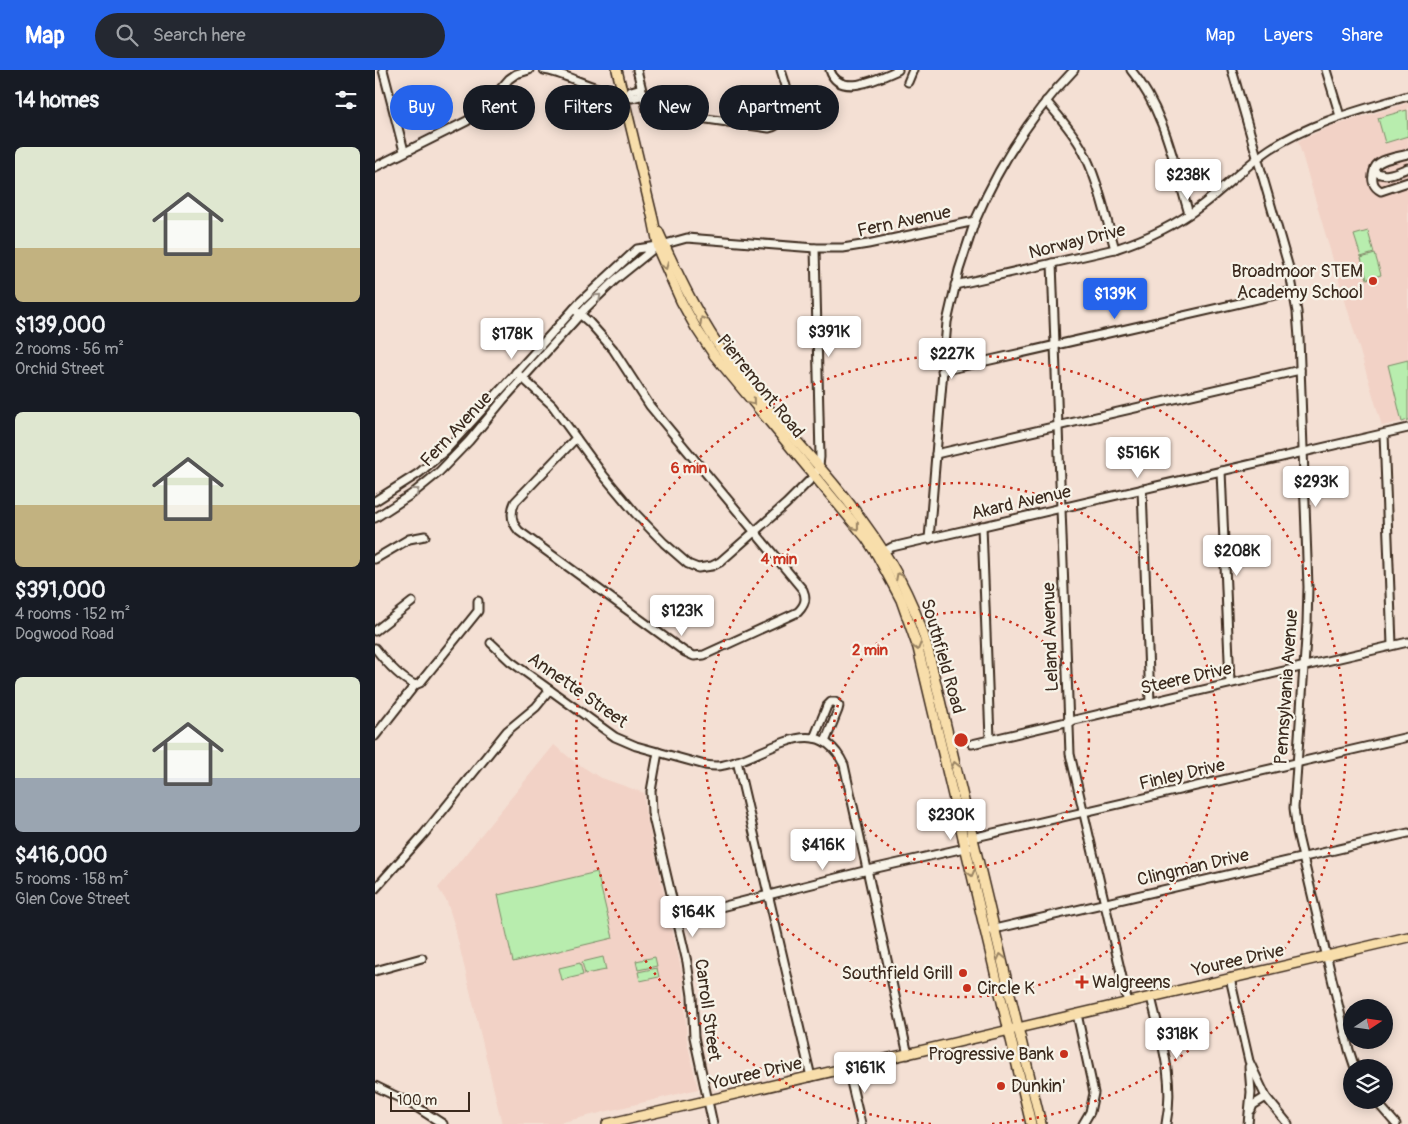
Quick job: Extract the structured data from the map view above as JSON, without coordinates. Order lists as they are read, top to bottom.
{
  "streets": {
    "main road": ["Pierremont Road", "Southfield Road", "Youree Drive"],
    "street": [
      "Fern Avenue",
      "Norway Drive",
      "Akard Avenue",
      "Leland Avenue",
      "Steere Drive",
      "Pennsylvania Avenue",
      "Annette Street",
      "Finley Drive",
      "Clingman Drive",
      "Carroll Street"
    ]
  },
  "crossings": [
    ["Fern Avenue", "Pierremont Road"],
    ["Norway Drive", "Leland Avenue"],
    ["Norway Drive", "Pennsylvania Avenue"],
    ["Pierremont Road", "Akard Avenue"],
    ["Pierremont Road", "Southfield Road"],
    ["Akard Avenue", "Leland Avenue"],
    ["Akard Avenue", "Southfield Road"],
    ["Akard Avenue", "Pennsylvania Avenue"],
    ["Leland Avenue", "Steere Drive"],
    ["Leland Avenue", "Finley Drive"],
    ["Leland Avenue", "Clingman Drive"],
    ["Leland Avenue", "Youree Drive"],
    ["Southfield Road", "Finley Drive"],
    ["Southfield Road", "Clingman Drive"],
    ["Southfield Road", "Youree Drive"],
    ["Steere Drive", "Pennsylvania Avenue"],
    ["Pennsylvania Avenue", "Finley Drive"],
    ["Pennsylvania Avenue", "Clingman Drive"],
    ["Pennsylvania Avenue", "Youree Drive"],
    ["Annette Street", "Carroll Street"],
    ["Finley Drive", "Carroll Street"],
    ["Youree Drive", "Carroll Street"]
  ],
  "places": {
    "other": [
      "Broadmoor STEM Academy School",
      "Southfield Grill",
      "Circle K",
      "Progressive Bank",
      "Dunkin'"
    ],
    "health": ["Walgreens"]
  },
  "scale_bar": "100 m",
  "north": "right",
  "page": {
    "header": "Map",
    "search": "Search here",
    "nav": ["Map", "Layers", "Share"],
    "heading": "14 homes",
    "chip": [
      "Buy",
      "Rent",
      "Filters",
      "New",
      "Apartment"
    ],
    "list": [
      {
        "name": "$139,000",
        "note": "2 rooms · 56 m² · Orchid Street"
      },
      {
        "name": "$391,000",
        "note": "4 rooms · 152 m² · Dogwood Road"
      },
      {
        "name": "$416,000",
        "note": "5 rooms · 158 m² · Glen Cove Street"
      }
    ],
    "price": [
      "$238K",
      "$139K",
      "$391K",
      "$178K",
      "$227K",
      "$516K",
      "$293K",
      "$208K",
      "$123K",
      "$230K",
      "$416K",
      "$164K",
      "$318K",
      "$161K"
    ],
    "scale": "100 m"
  },
  "rings": ["6 min", "4 min", "2 min"]
}
